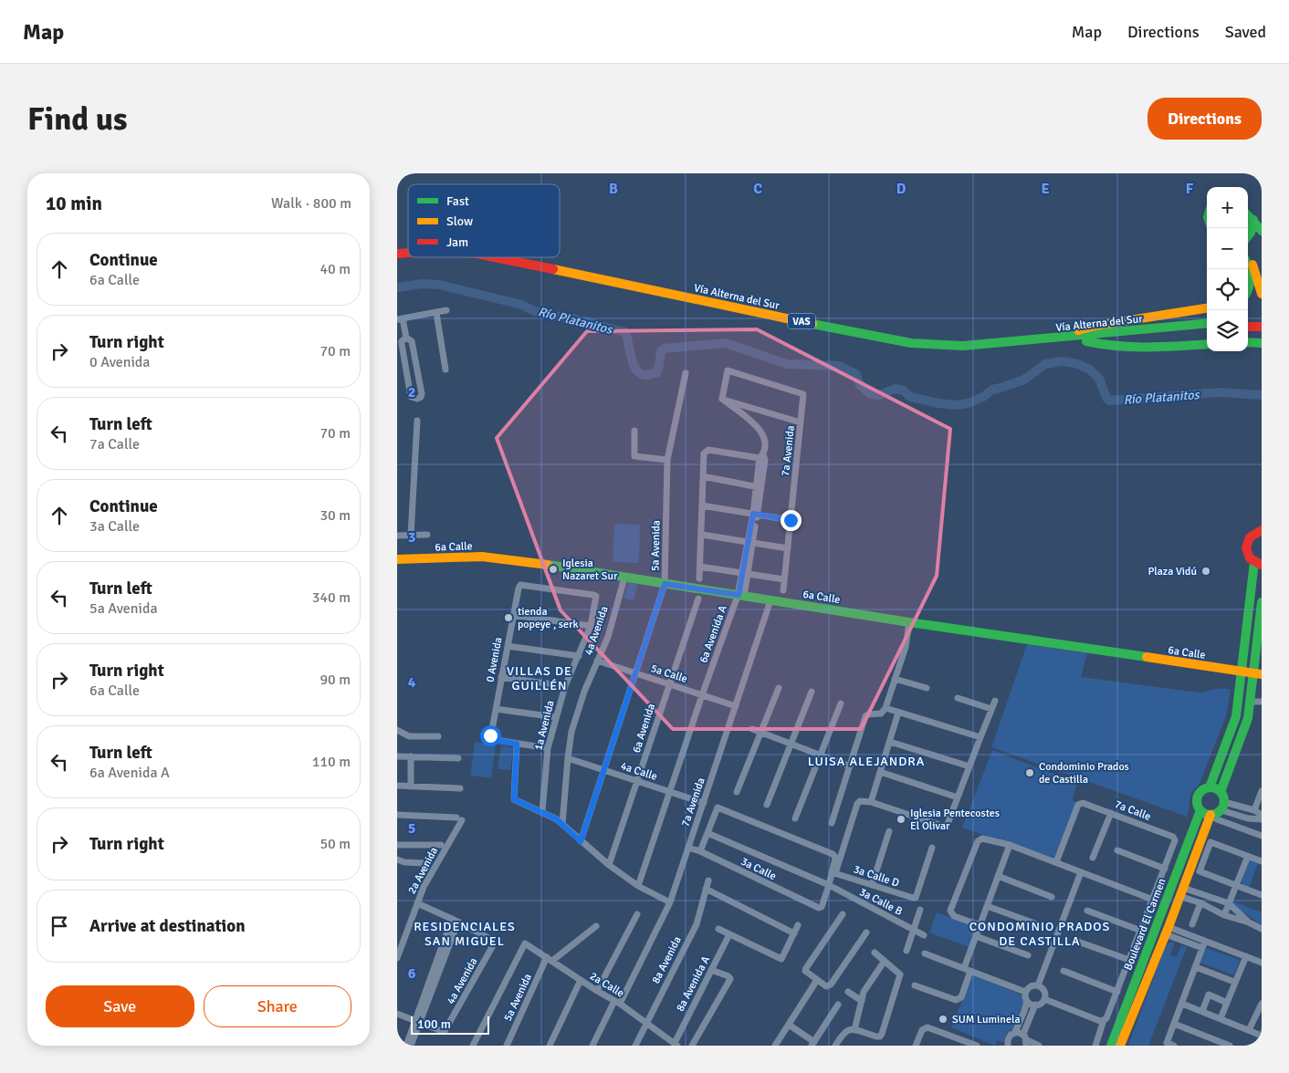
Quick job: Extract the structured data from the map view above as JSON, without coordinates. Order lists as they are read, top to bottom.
{
  "streets": {
    "main road": [
      "Vía Alterna del Sur",
      "VAS",
      "6a Calle",
      "Boulevard El Carmen"
    ],
    "street": [
      "7a Avenida",
      "5a Avenida",
      "4a Avenida",
      "6a Avenida A",
      "0 Avenida",
      "5a Calle",
      "1a Avenida",
      "6a Avenida",
      "4a Calle",
      "7a Calle",
      "3a Calle",
      "2a Avenida",
      "3a Calle D",
      "3a Calle B",
      "8a Avenida",
      "8a Avenida A",
      "2a Calle"
    ]
  },
  "crossings": [
    ["7a Avenida", "6a Calle"],
    ["7a Avenida", "6a Avenida A"],
    ["7a Avenida", "5a Calle"],
    ["7a Avenida", "4a Calle"],
    ["7a Avenida", "3a Calle"],
    ["7a Avenida", "2a Calle"],
    ["5a Avenida", "6a Calle"],
    ["5a Avenida", "5a Calle"],
    ["5a Avenida", "4a Calle"],
    ["5a Avenida", "2a Calle"],
    ["6a Calle", "4a Avenida"],
    ["6a Calle", "6a Avenida A"],
    ["6a Calle", "Boulevard El Carmen"],
    ["4a Avenida", "5a Calle"],
    ["4a Avenida", "4a Calle"],
    ["6a Avenida A", "5a Calle"],
    ["6a Avenida A", "4a Calle"],
    ["0 Avenida", "1a Avenida"],
    ["5a Calle", "6a Avenida"],
    ["6a Avenida", "4a Calle"],
    ["3a Calle", "3a Calle B"],
    ["8a Avenida", "2a Calle"],
    ["8a Avenida A", "2a Calle"]
  ],
  "districts": [
    "VILLAS DE GUILLÉN",
    "LUISA ALEJANDRA",
    "RESIDENCIALES SAN MIGUEL",
    "CONDOMINIO PRADOS DE CASTILLA"
  ],
  "water": ["Río Platanitos"],
  "places": [
    "Iglesia Nazaret Sur",
    "Plaza Vidú",
    "tienda popeye , serk",
    "Condominio Prados de Castilla",
    "Iglesia Pentecostes El Olivar",
    "SUM Luminela"
  ],
  "legend": ["Fast", "Slow", "Jam"],
  "scale_bar": "100 m",
  "page": {
    "header": "Map",
    "nav": ["Map", "Directions", "Saved"],
    "buttons": [
      "Directions",
      ["Save", "Share"]
    ],
    "title": "Find us",
    "heading": ["10 min", "Walk · 800 m"],
    "map_buttons": ["+", "−"],
    "list": [
      ["Continue", "6a Calle", "40 m"],
      ["Turn right", "0 Avenida", "70 m"],
      ["Turn left", "7a Calle", "70 m"],
      ["Continue", "3a Calle", "30 m"],
      ["Turn left", "5a Avenida", "340 m"],
      ["Turn right", "6a Calle", "90 m"],
      ["Turn left", "6a Avenida A", "110 m"],
      ["Turn right", "50 m"],
      "Arrive at destination"
    ],
    "scale": "100 m"
  },
  "grid": {
    "columns": [
      "B",
      "C",
      "D",
      "E",
      "F"
    ],
    "rows": [
      "2",
      "3",
      "4",
      "5",
      "6"
    ]
  }
}
